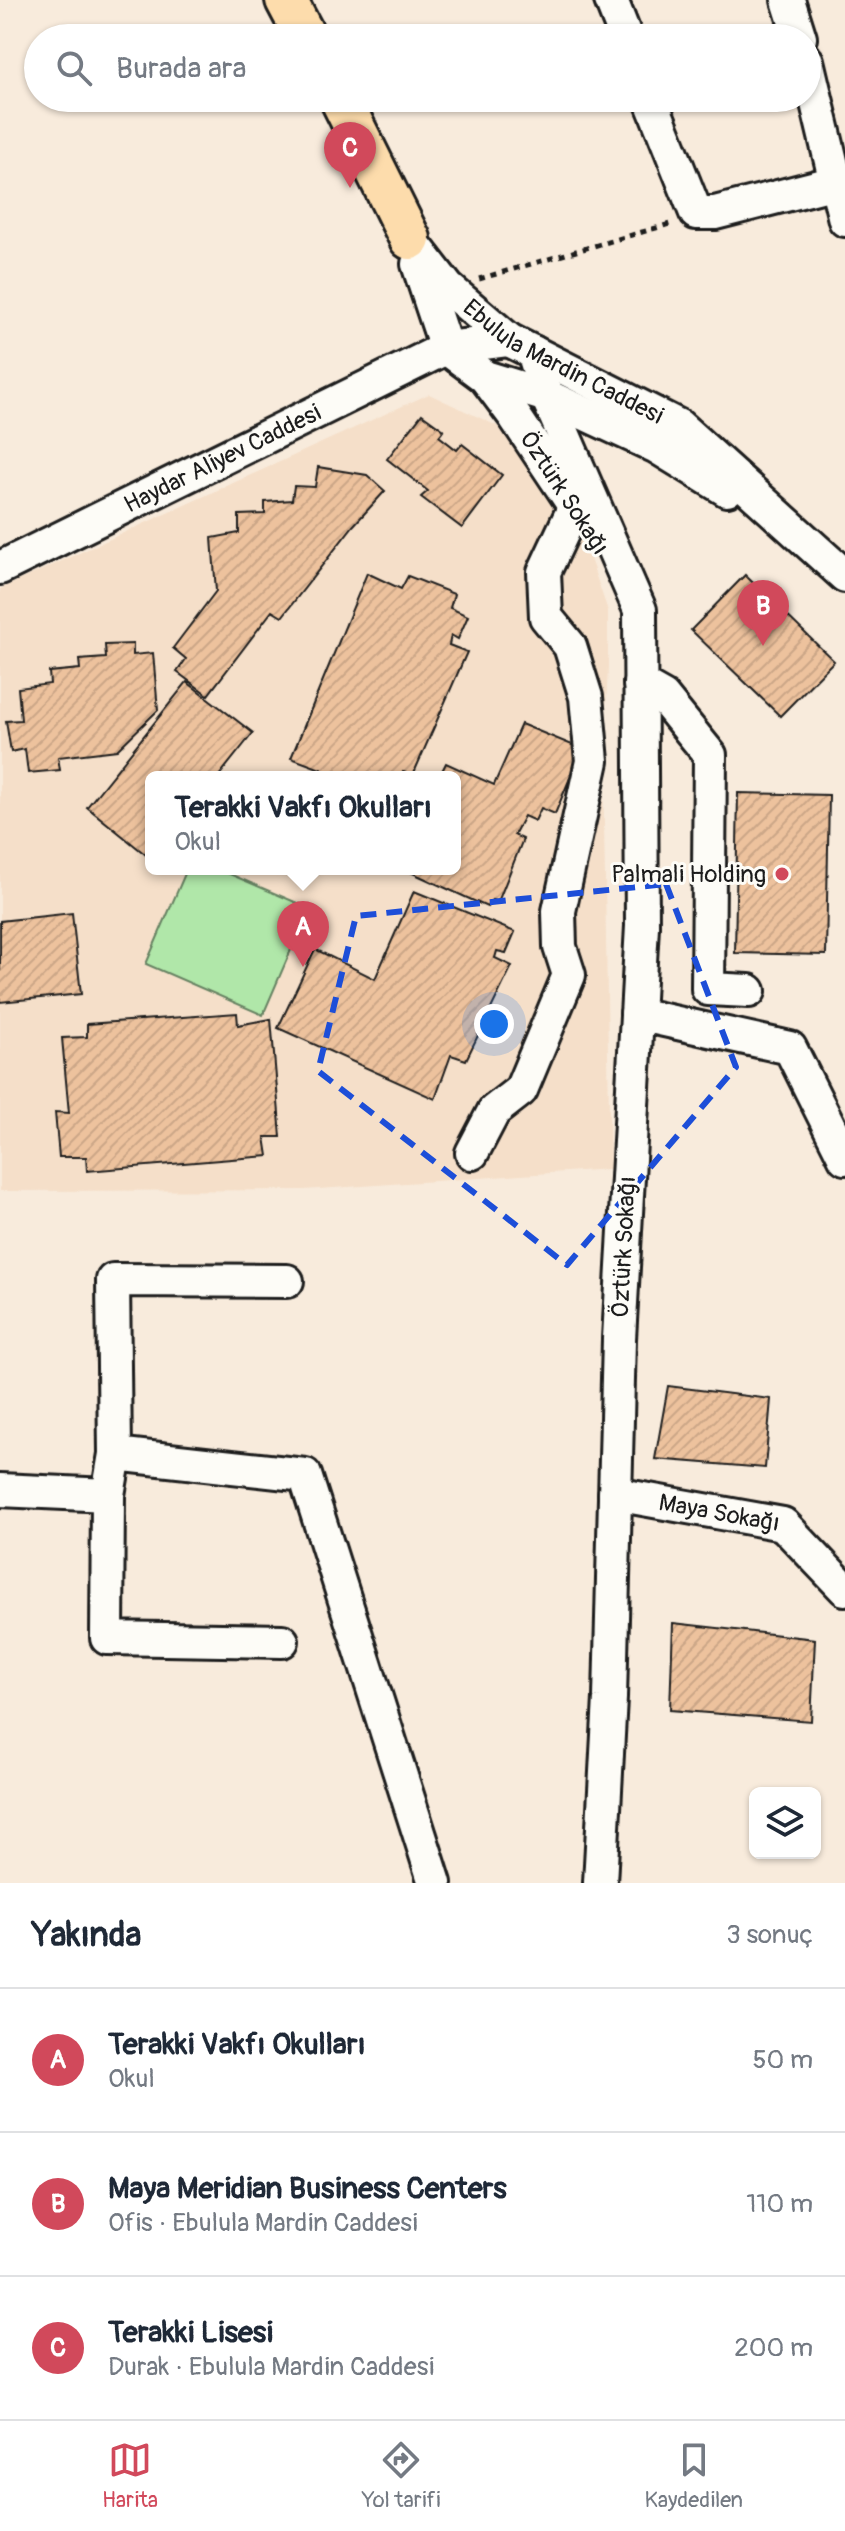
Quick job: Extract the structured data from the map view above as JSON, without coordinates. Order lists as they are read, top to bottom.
{
  "streets": {
    "main road": ["Ebulula Mardin Caddesi"],
    "street": ["Haydar Aliyev Caddesi", "Öztürk Sokağı", "Maya Sokağı"]
  },
  "crossings": [
    ["Ebulula Mardin Caddesi", "Haydar Aliyev Caddesi"],
    ["Ebulula Mardin Caddesi", "Öztürk Sokağı"],
    ["Haydar Aliyev Caddesi", "Öztürk Sokağı"],
    ["Öztürk Sokağı", "Maya Sokağı"]
  ],
  "places": ["Palmali Holding"],
  "page": {
    "search": "Burada ara",
    "pins": ["C", "B", "A"],
    "popup": ["Terakki Vakfı Okulları", "Okul"],
    "heading": ["Yakında", "3 sonuç"],
    "list": [
      {
        "mark": "A",
        "name": "Terakki Vakfı Okulları",
        "note": "Okul",
        "value": "50 m"
      },
      {
        "mark": "B",
        "name": "Maya Meridian Business Centers",
        "note": "Ofis · Ebulula Mardin Caddesi",
        "value": "110 m"
      },
      {
        "mark": "C",
        "name": "Terakki Lisesi",
        "note": "Durak · Ebulula Mardin Caddesi",
        "value": "200 m"
      }
    ],
    "nav": ["Harita", "Yol tarifi", "Kaydedilen"]
  }
}
